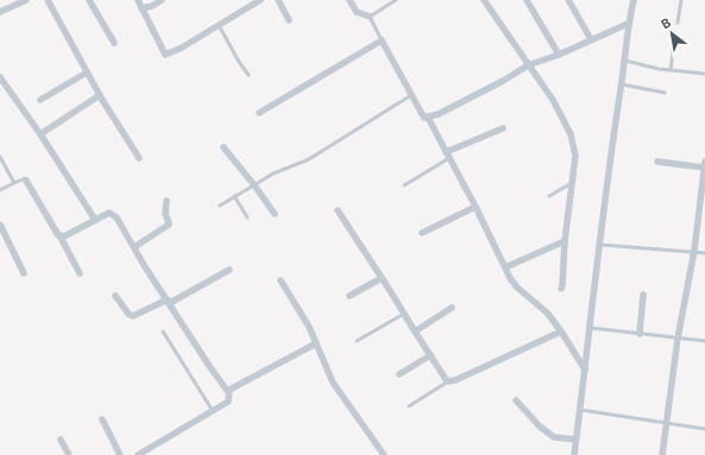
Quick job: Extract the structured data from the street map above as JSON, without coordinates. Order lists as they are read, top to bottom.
{
  "north": "top left"
}
